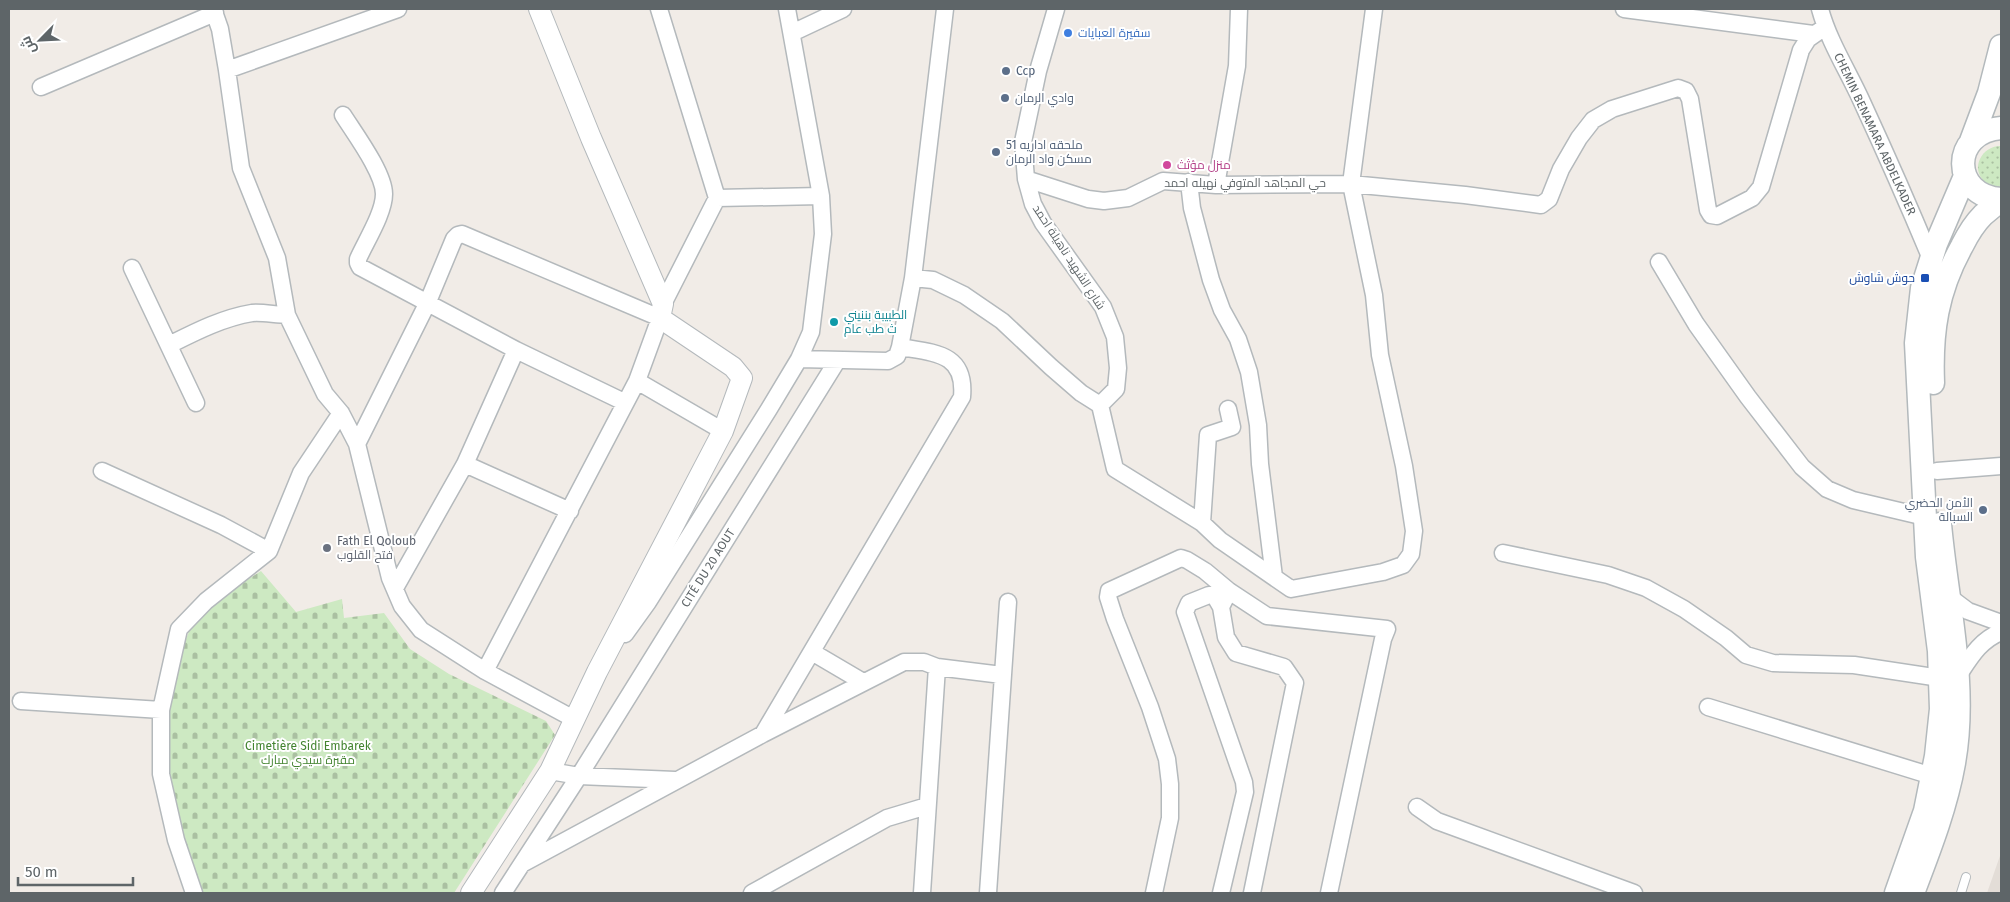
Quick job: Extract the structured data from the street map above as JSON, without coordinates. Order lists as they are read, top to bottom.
{
  "streets": {
    "street": [
      "CHEMIN BENAMARA ABDELKADER",
      "حي المجاهد المتوفي نهيله احمد",
      "شارع الشهيد ناهيلة احمد",
      "CITÉ DU 20 AOUT"
    ]
  },
  "crossings": [
    ["CHEMIN BENAMARA ABDELKADER", "حي المجاهد المتوفي نهيله احمد"],
    ["حي المجاهد المتوفي نهيله احمد", "شارع الشهيد ناهيلة احمد"]
  ],
  "parks": ["Cimetière Sidi Embarek مقبرة سيدي مبارك"],
  "places": {
    "other": [
      "سفيرة العبايات",
      "Ccp",
      "وادي الرمان",
      "ملحقه اداريه 51 مسكن واد الرمان",
      "منزل مؤثث",
      "الطبيبة بننيني ث طب عام",
      "الأمن الحضري السبالة",
      "Fath El Qoloub فتح القلوب"
    ],
    "transit": ["حوش شاوش"]
  },
  "scale_bar": "50 m",
  "north": "bottom left"
}
